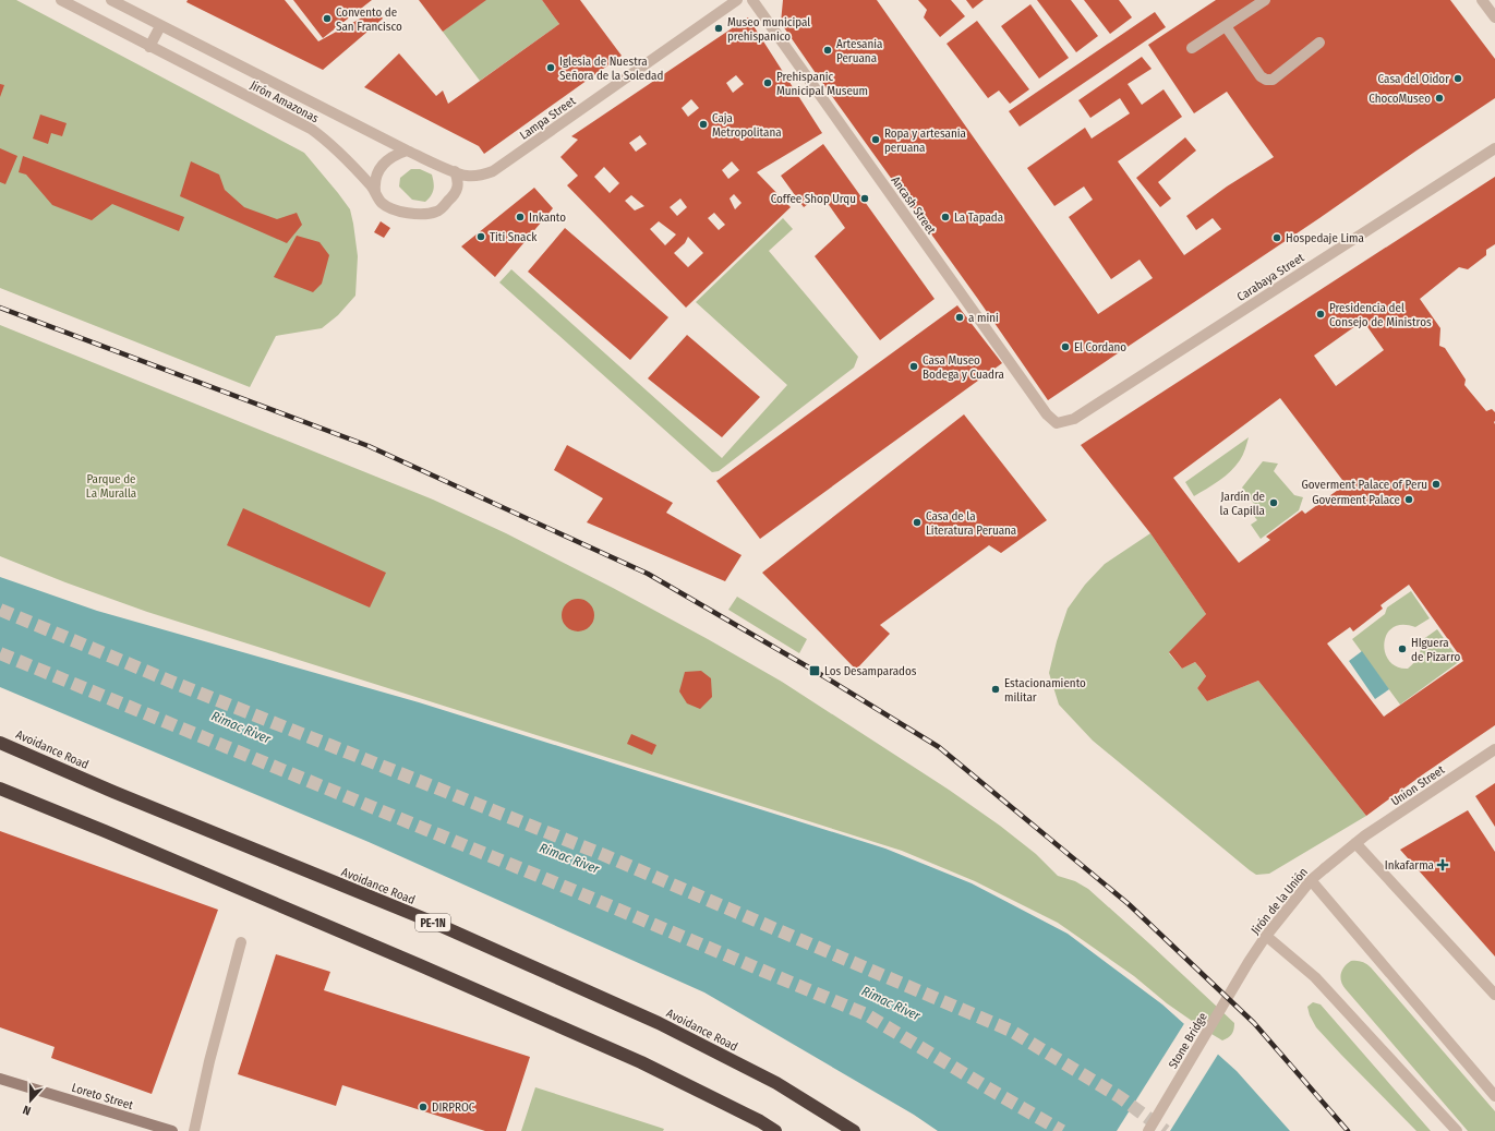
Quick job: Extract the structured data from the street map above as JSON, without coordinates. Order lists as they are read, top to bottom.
{
  "streets": {
    "highway": ["Avoidance Road", "PE-1N"],
    "main road": ["Loreto Street"],
    "street": [
      "Jirón Amazonas",
      "Lampa Street",
      "Ancash Street",
      "Carabaya Street",
      "Union Street",
      "Jirón de la Unión",
      "Stone Bridge"
    ]
  },
  "crossings": [
    ["Jirón Amazonas", "Lampa Street"],
    ["Ancash Street", "Carabaya Street"],
    ["Union Street", "Jirón de la Unión"],
    ["Jirón de la Unión", "Stone Bridge"]
  ],
  "water": ["Rimac River"],
  "parks": ["Parque de La Muralla"],
  "places": {
    "other": [
      "Convento de San Francisco",
      "Museo municipal prehispanico",
      "Artesania Peruana",
      "Iglesia de Nuestra Señora de la Soledad",
      "Casa del Oidor",
      "Prehispanic Municipal Museum",
      "ChocoMuseo",
      "Caja Metropolitana",
      "Ropa y artesania peruana",
      "Coffee Shop Urqu",
      "Inkanto",
      "La Tapada",
      "Titi Snack",
      "Hospedaje Lima",
      "Presidencia del Consejo de Ministros",
      "a mini",
      "El Cordano",
      "Casa Museo Bodega y Cuadra",
      "Goverment Palace of Peru",
      "Goverment Palace",
      "Jardín de la Capilla",
      "Casa de la Literatura Peruana",
      "HIguera de Pizarro",
      "Estacionamiento militar",
      "DIRPROC"
    ],
    "transit": ["Los Desamparados"],
    "health": ["Inkafarma"]
  },
  "north": "bottom"
}
